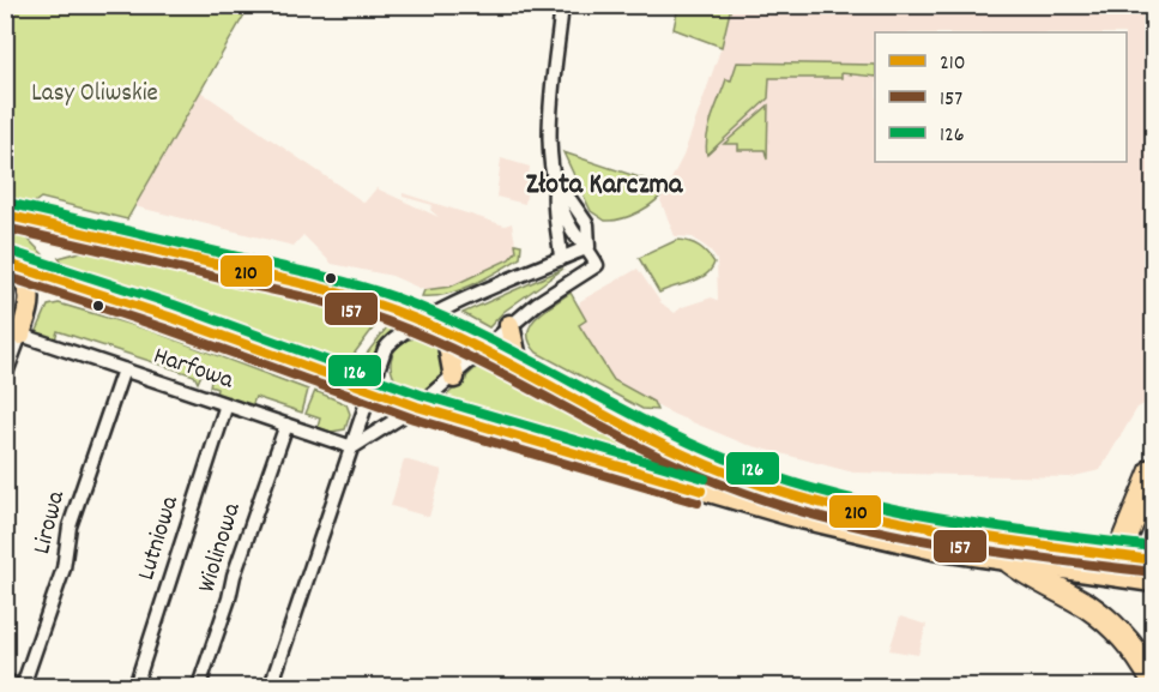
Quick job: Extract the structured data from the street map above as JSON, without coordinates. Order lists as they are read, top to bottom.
{
  "streets": {
    "street": [
      "Harfowa",
      "Lirowa",
      "Lutniowa",
      "Wiolinowa"
    ]
  },
  "crossings": [
    ["Harfowa", "Lirowa"],
    ["Harfowa", "Lutniowa"],
    ["Harfowa", "Wiolinowa"]
  ],
  "districts": ["Złota Karczma"],
  "parks": ["Lasy Oliwskie"],
  "lines": ["transit line 126", "transit line 210", "transit line 157"],
  "legend": ["210", "157", "126"]
}
